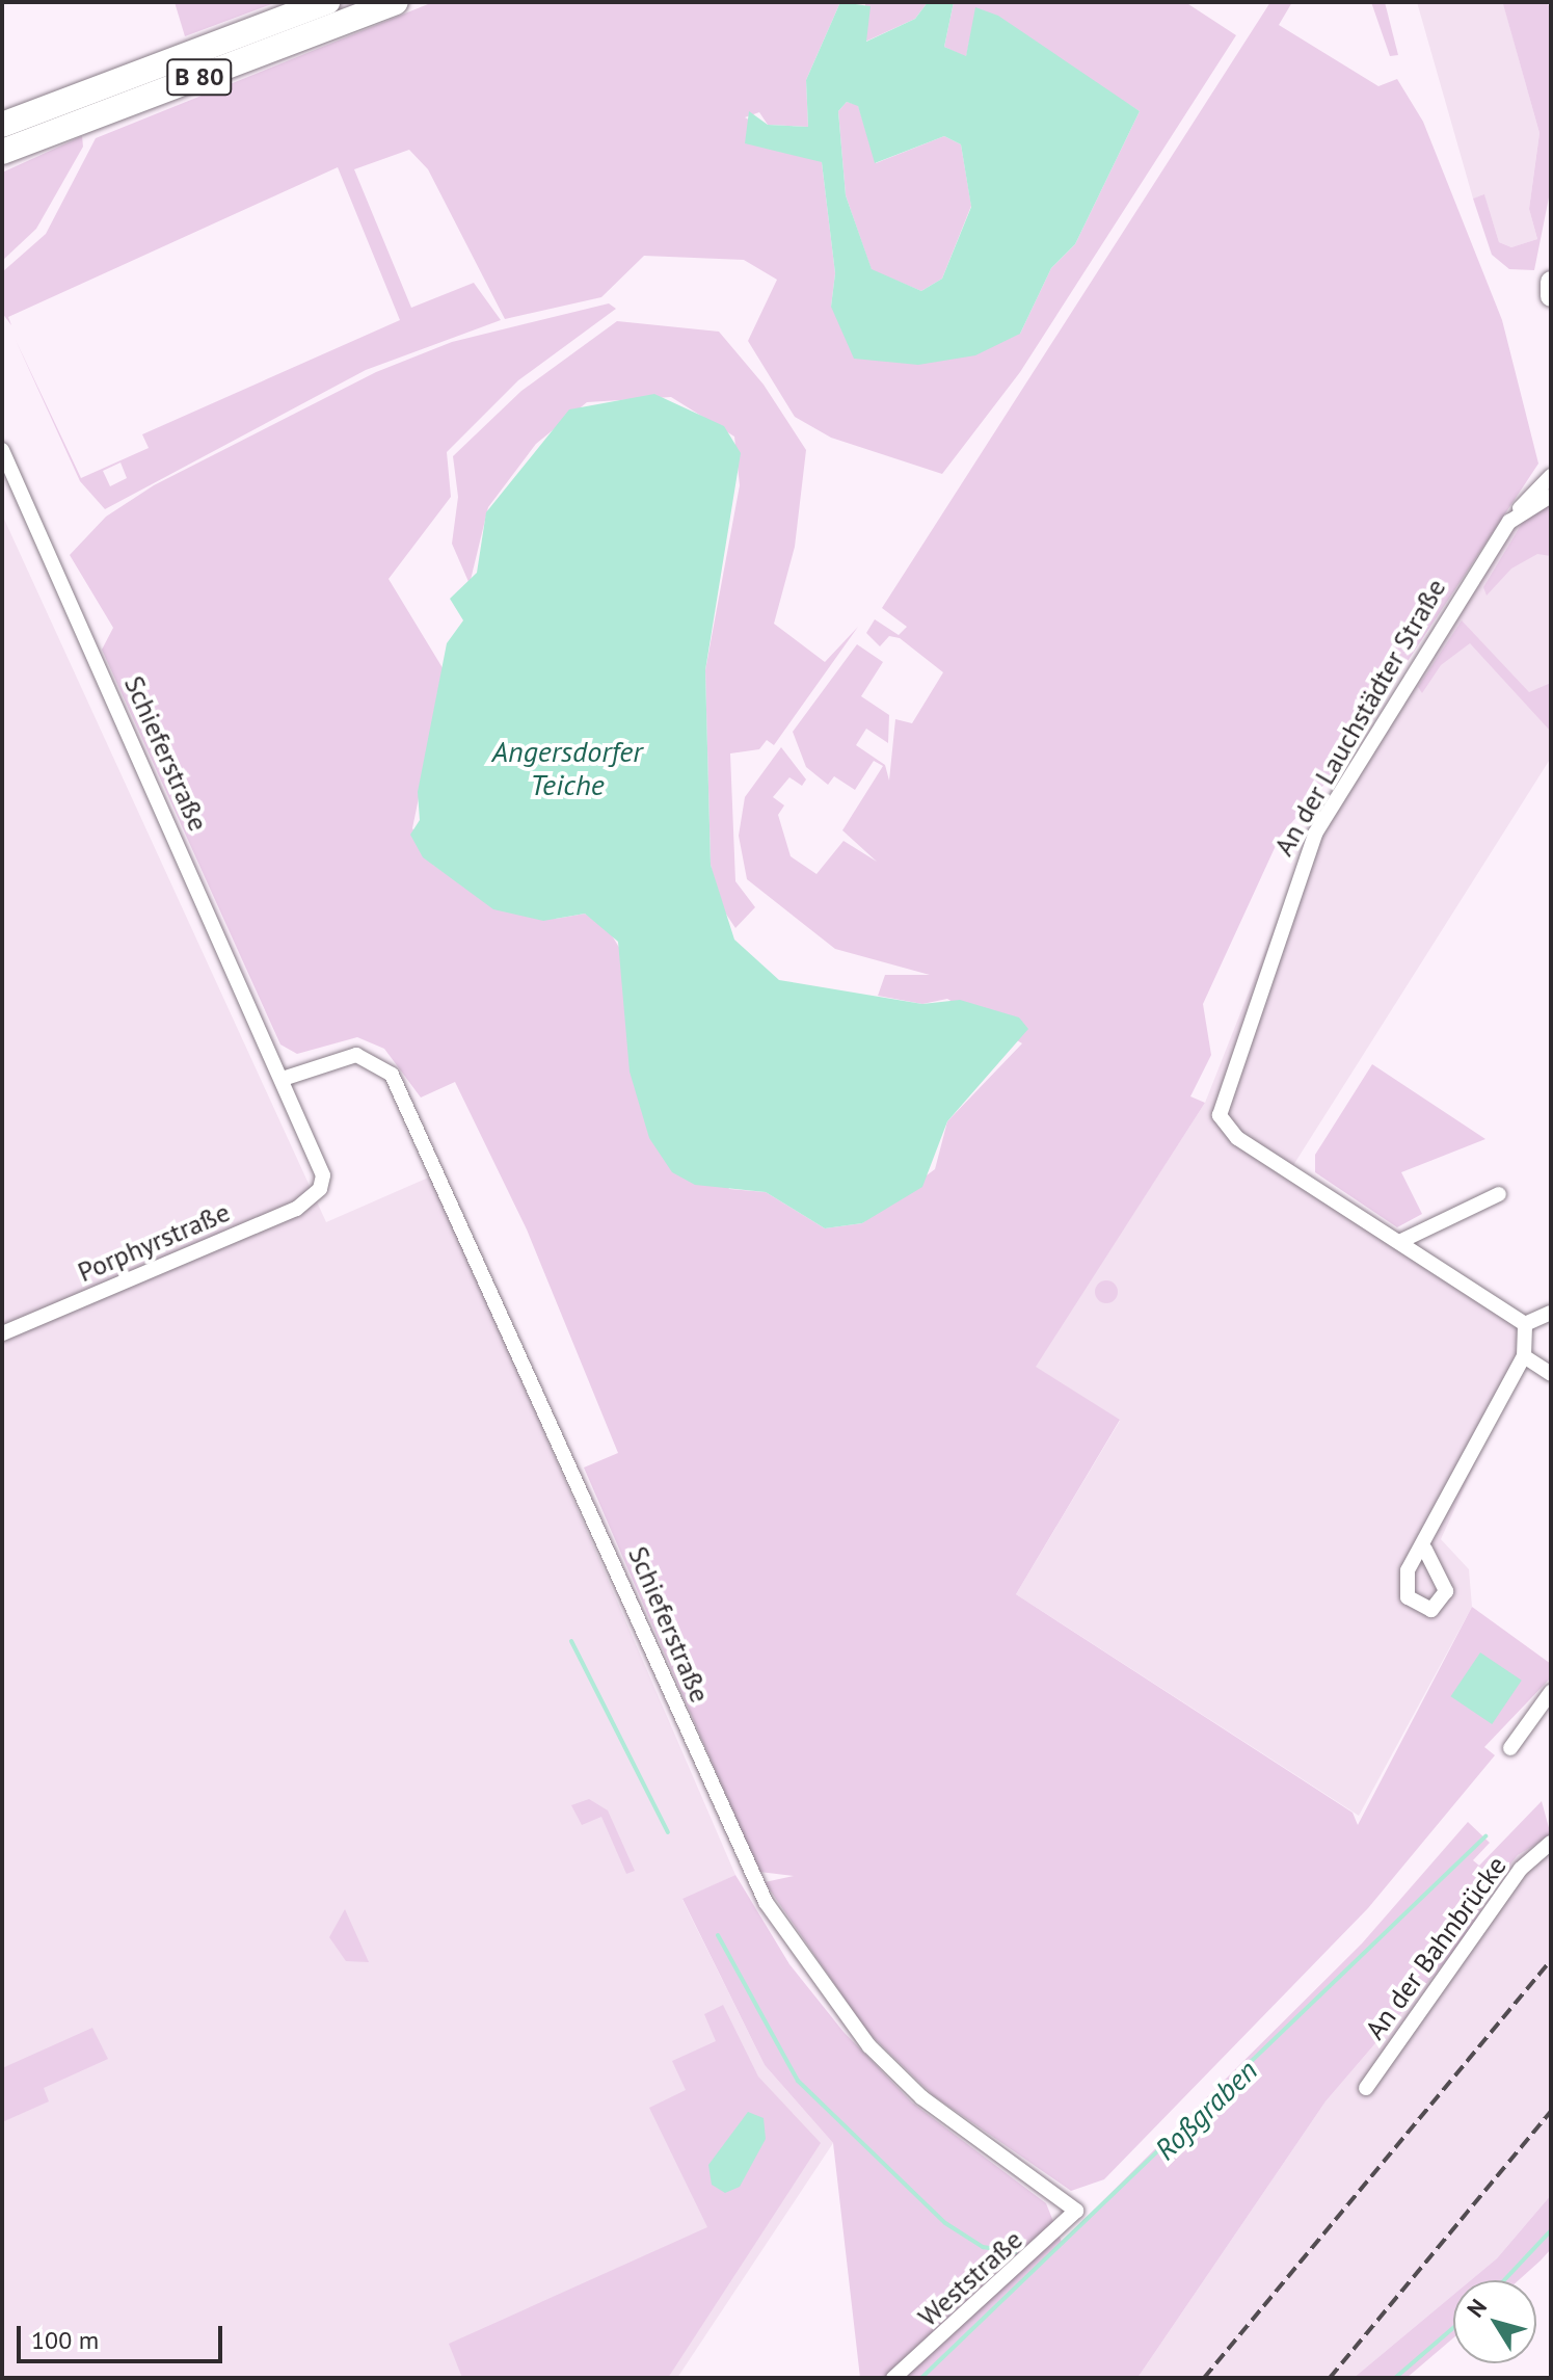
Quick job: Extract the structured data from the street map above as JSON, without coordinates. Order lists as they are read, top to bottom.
{
  "streets": {
    "highway": ["B 80"],
    "street": [
      "An der Lauchstädter Straße",
      "Schieferstraße",
      "Porphyrstraße",
      "An der Bahnbrücke",
      "Weststraße"
    ]
  },
  "crossings": [
    ["Schieferstraße", "Porphyrstraße"],
    ["Schieferstraße", "Weststraße"]
  ],
  "water": ["Angersdorfer Teiche", "Roßgraben"],
  "scale_bar": "100 m",
  "north": "top left"
}
